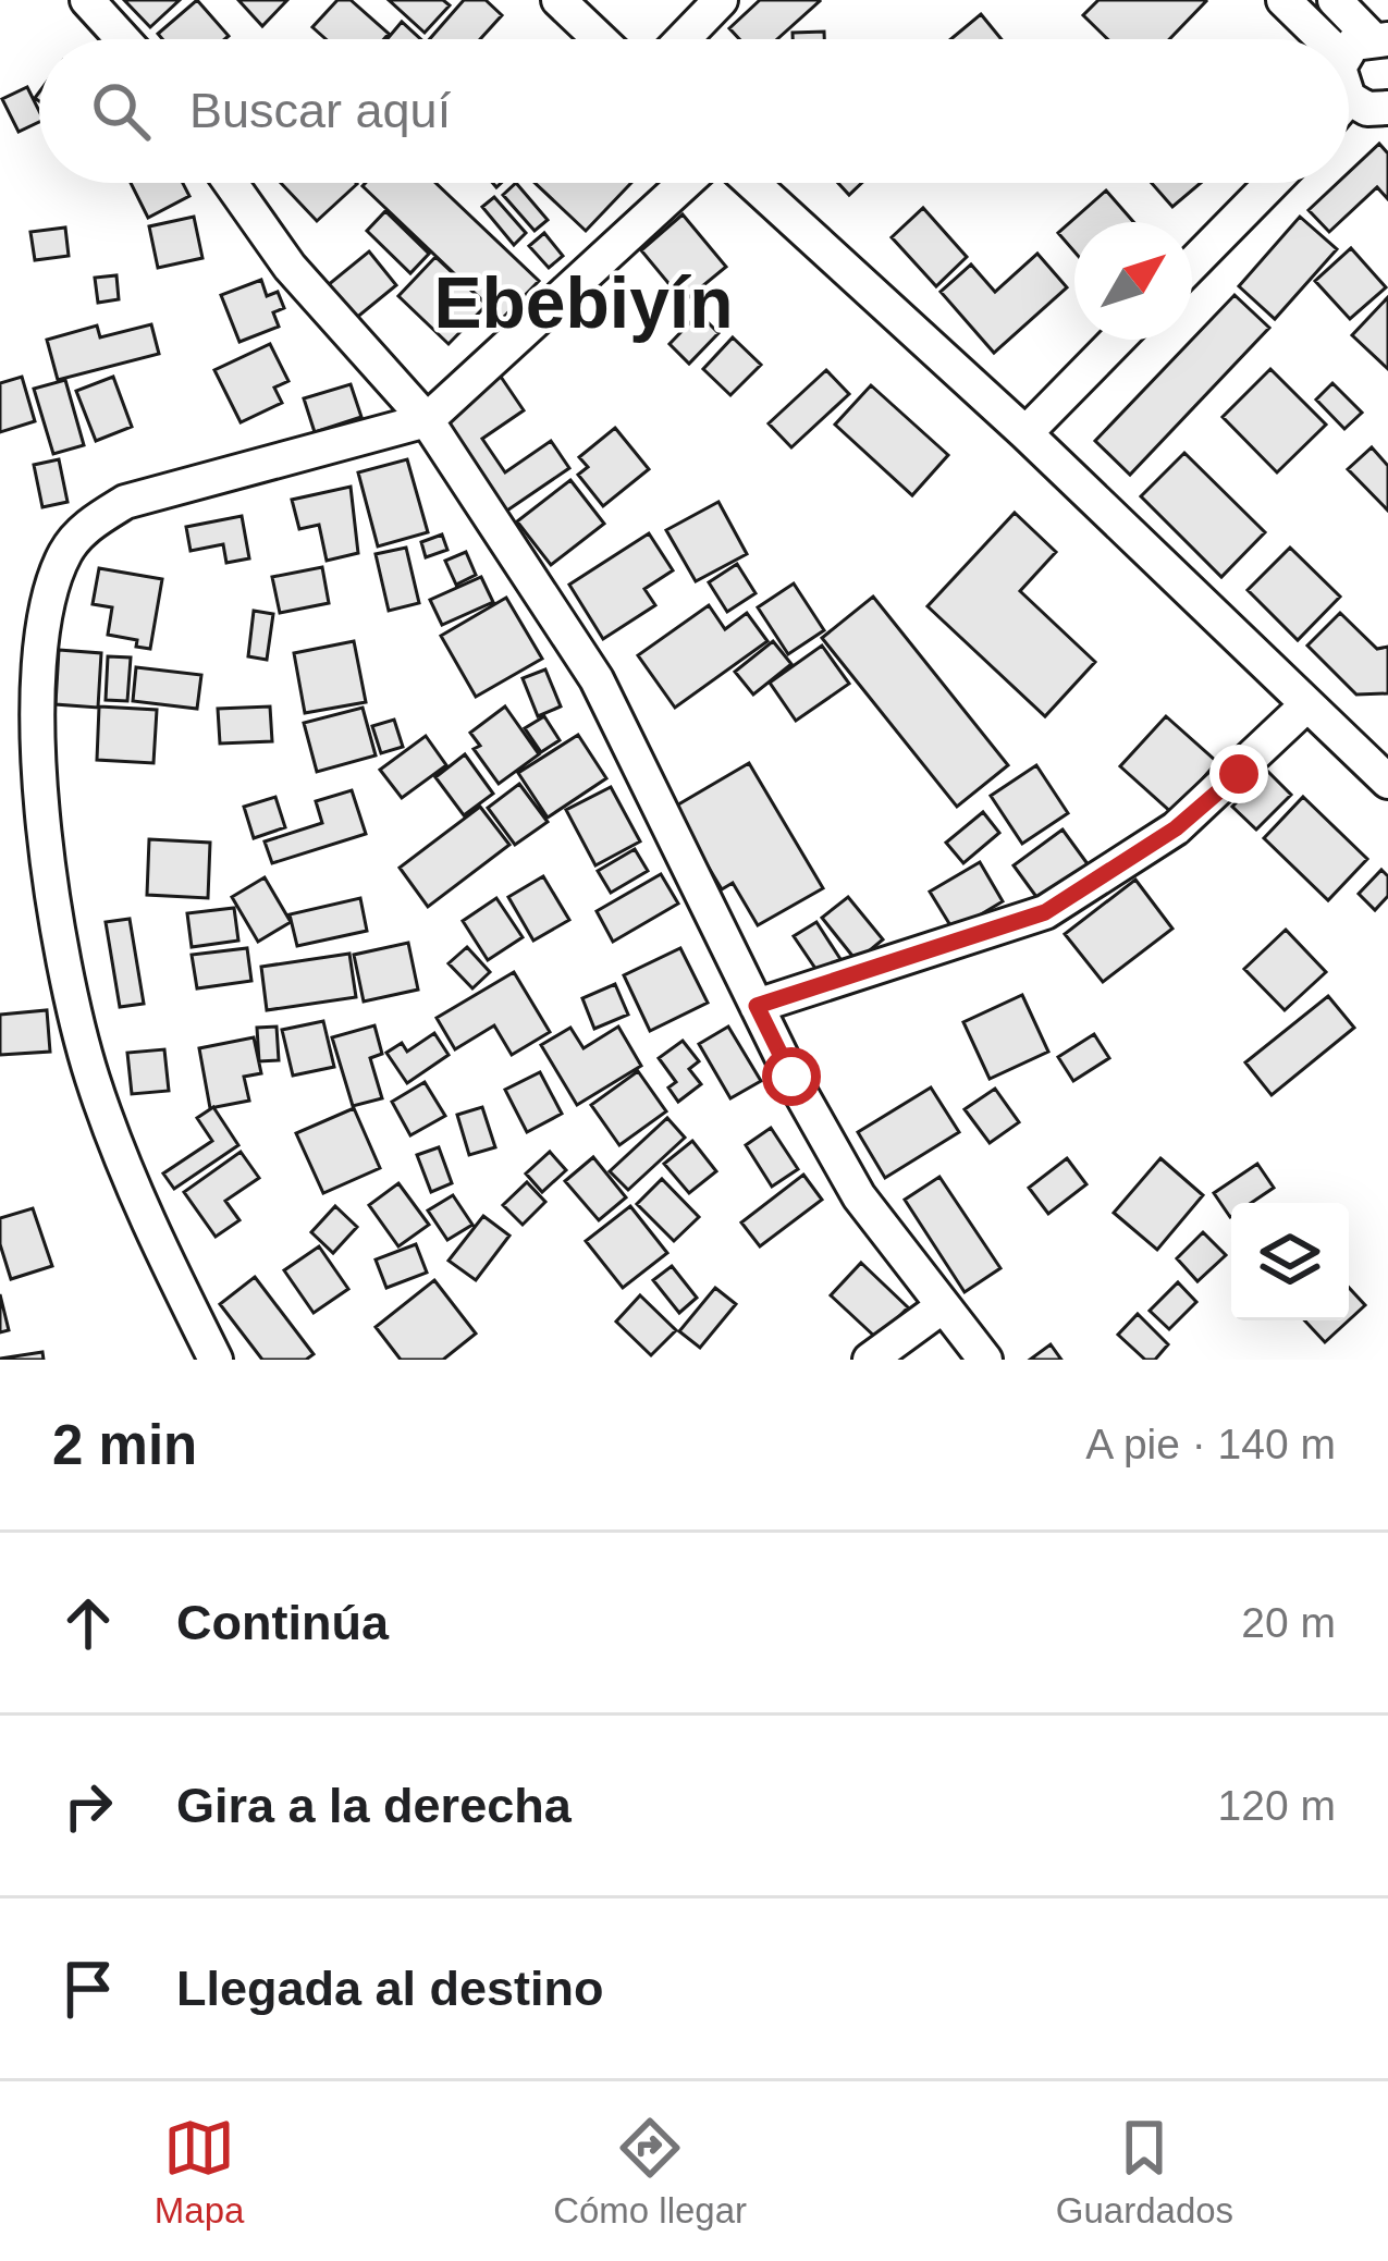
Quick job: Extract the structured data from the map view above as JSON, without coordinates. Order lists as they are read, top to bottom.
{
  "districts": ["Ebebiyín"],
  "north": "top right",
  "page": {
    "search": "Buscar aquí",
    "heading": ["2 min", "A pie · 140 m"],
    "list": [
      ["Continúa", "20 m"],
      ["Gira a la derecha", "120 m"],
      "Llegada al destino"
    ],
    "nav": ["Mapa", "Cómo llegar", "Guardados"]
  }
}
